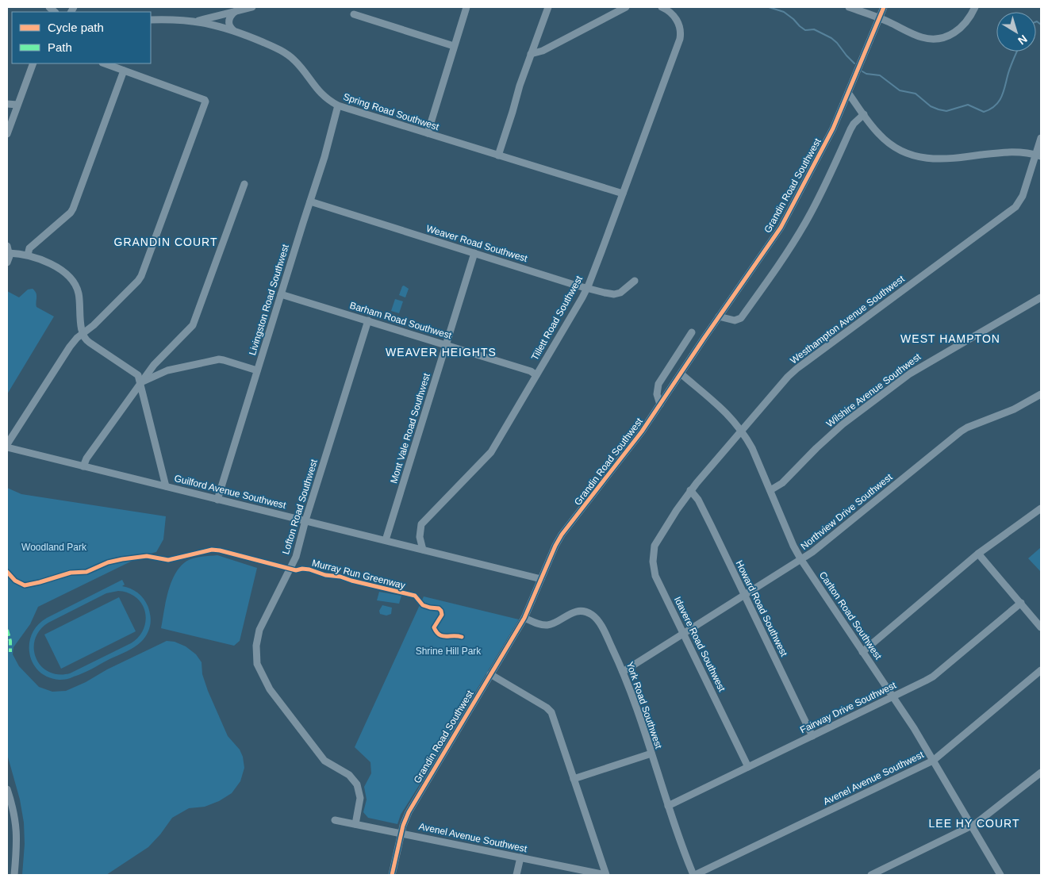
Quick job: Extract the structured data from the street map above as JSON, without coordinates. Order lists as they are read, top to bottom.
{
  "streets": {
    "street": [
      "Spring Road Southwest",
      "Grandin Road Southwest",
      "Weaver Road Southwest",
      "Livingston Road Southwest",
      "Tillett Road Southwest",
      "Westhampton Avenue Southwest",
      "Barham Road Southwest",
      "Wilshire Avenue Southwest",
      "Mont Vale Road Southwest",
      "Guilford Avenue Southwest",
      "Lofton Road Southwest",
      "Northview Drive Southwest",
      "Howard Road Southwest",
      "Carlton Road Southwest",
      "Idavere Road Southwest",
      "York Road Southwest",
      "Fairway Drive Southwest",
      "Avenel Avenue Southwest"
    ],
    "cycle path": ["Murray Run Greenway"]
  },
  "crossings": [
    ["Spring Road Southwest", "Livingston Road Southwest"],
    ["Spring Road Southwest", "Tillett Road Southwest"],
    ["Grandin Road Southwest", "Guilford Avenue Southwest"],
    ["Grandin Road Southwest", "Carlton Road Southwest"],
    ["Grandin Road Southwest", "York Road Southwest"],
    ["Grandin Road Southwest", "Avenel Avenue Southwest"],
    ["Weaver Road Southwest", "Livingston Road Southwest"],
    ["Weaver Road Southwest", "Tillett Road Southwest"],
    ["Weaver Road Southwest", "Mont Vale Road Southwest"],
    ["Livingston Road Southwest", "Barham Road Southwest"],
    ["Livingston Road Southwest", "Guilford Avenue Southwest"],
    ["Tillett Road Southwest", "Barham Road Southwest"],
    ["Tillett Road Southwest", "Guilford Avenue Southwest"],
    ["Westhampton Avenue Southwest", "Howard Road Southwest"],
    ["Westhampton Avenue Southwest", "Carlton Road Southwest"],
    ["Westhampton Avenue Southwest", "Idavere Road Southwest"],
    ["Barham Road Southwest", "Mont Vale Road Southwest"],
    ["Barham Road Southwest", "Lofton Road Southwest"],
    ["Wilshire Avenue Southwest", "Carlton Road Southwest"],
    ["Mont Vale Road Southwest", "Guilford Avenue Southwest"],
    ["Guilford Avenue Southwest", "Lofton Road Southwest"],
    ["Lofton Road Southwest", "Avenel Avenue Southwest"],
    ["Northview Drive Southwest", "Howard Road Southwest"],
    ["Northview Drive Southwest", "Carlton Road Southwest"],
    ["Northview Drive Southwest", "Idavere Road Southwest"],
    ["Northview Drive Southwest", "York Road Southwest"],
    ["Howard Road Southwest", "Fairway Drive Southwest"],
    ["Carlton Road Southwest", "Fairway Drive Southwest"],
    ["Carlton Road Southwest", "Avenel Avenue Southwest"],
    ["Idavere Road Southwest", "Fairway Drive Southwest"],
    ["York Road Southwest", "Fairway Drive Southwest"],
    ["York Road Southwest", "Avenel Avenue Southwest"]
  ],
  "districts": [
    "GRANDIN COURT",
    "WEST HAMPTON",
    "WEAVER HEIGHTS",
    "LEE HY COURT"
  ],
  "parks": ["Woodland Park", "Shrine Hill Park"],
  "legend": ["Cycle path", "Path"],
  "north": "bottom right"
}
